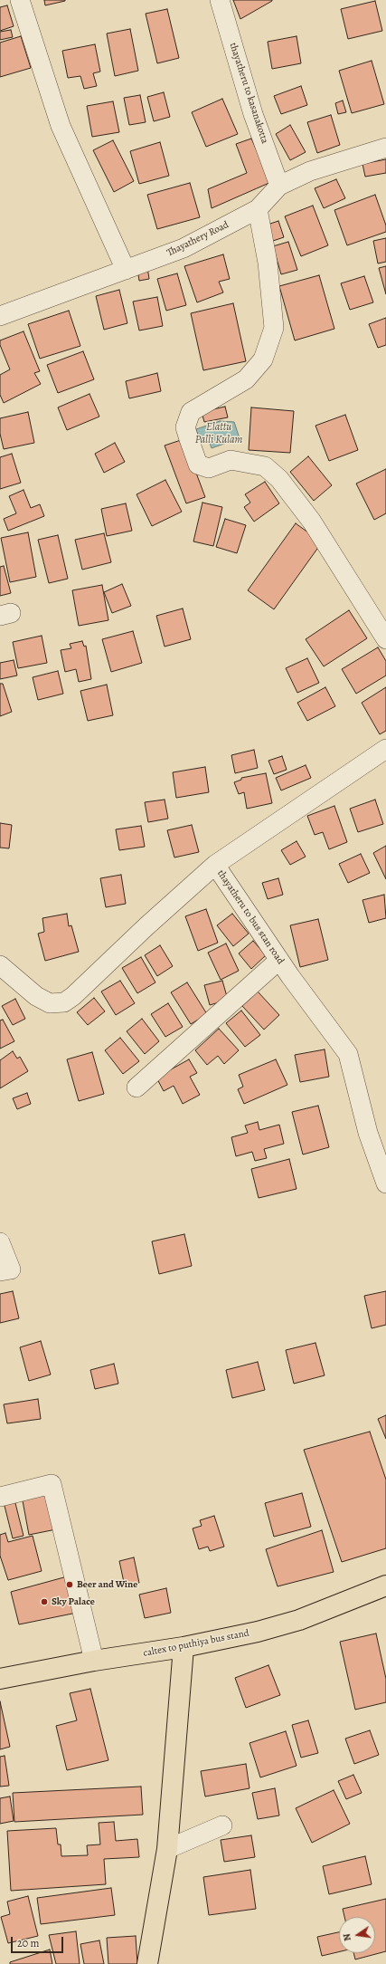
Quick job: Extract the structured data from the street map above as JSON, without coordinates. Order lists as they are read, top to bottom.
{
  "streets": {
    "main road": ["caltex to puthiya bus stand"],
    "street": ["thayatheru to kasanakotta", "Thayathery Road", "thayatheru to bus stan road"]
  },
  "crossings": [
    ["thayatheru to kasanakotta", "Thayathery Road"]
  ],
  "water": ["Elattu Palli Kulam"],
  "places": ["Beer and Wine", "Sky Palace"],
  "scale_bar": "20 m",
  "north": "left"
}
